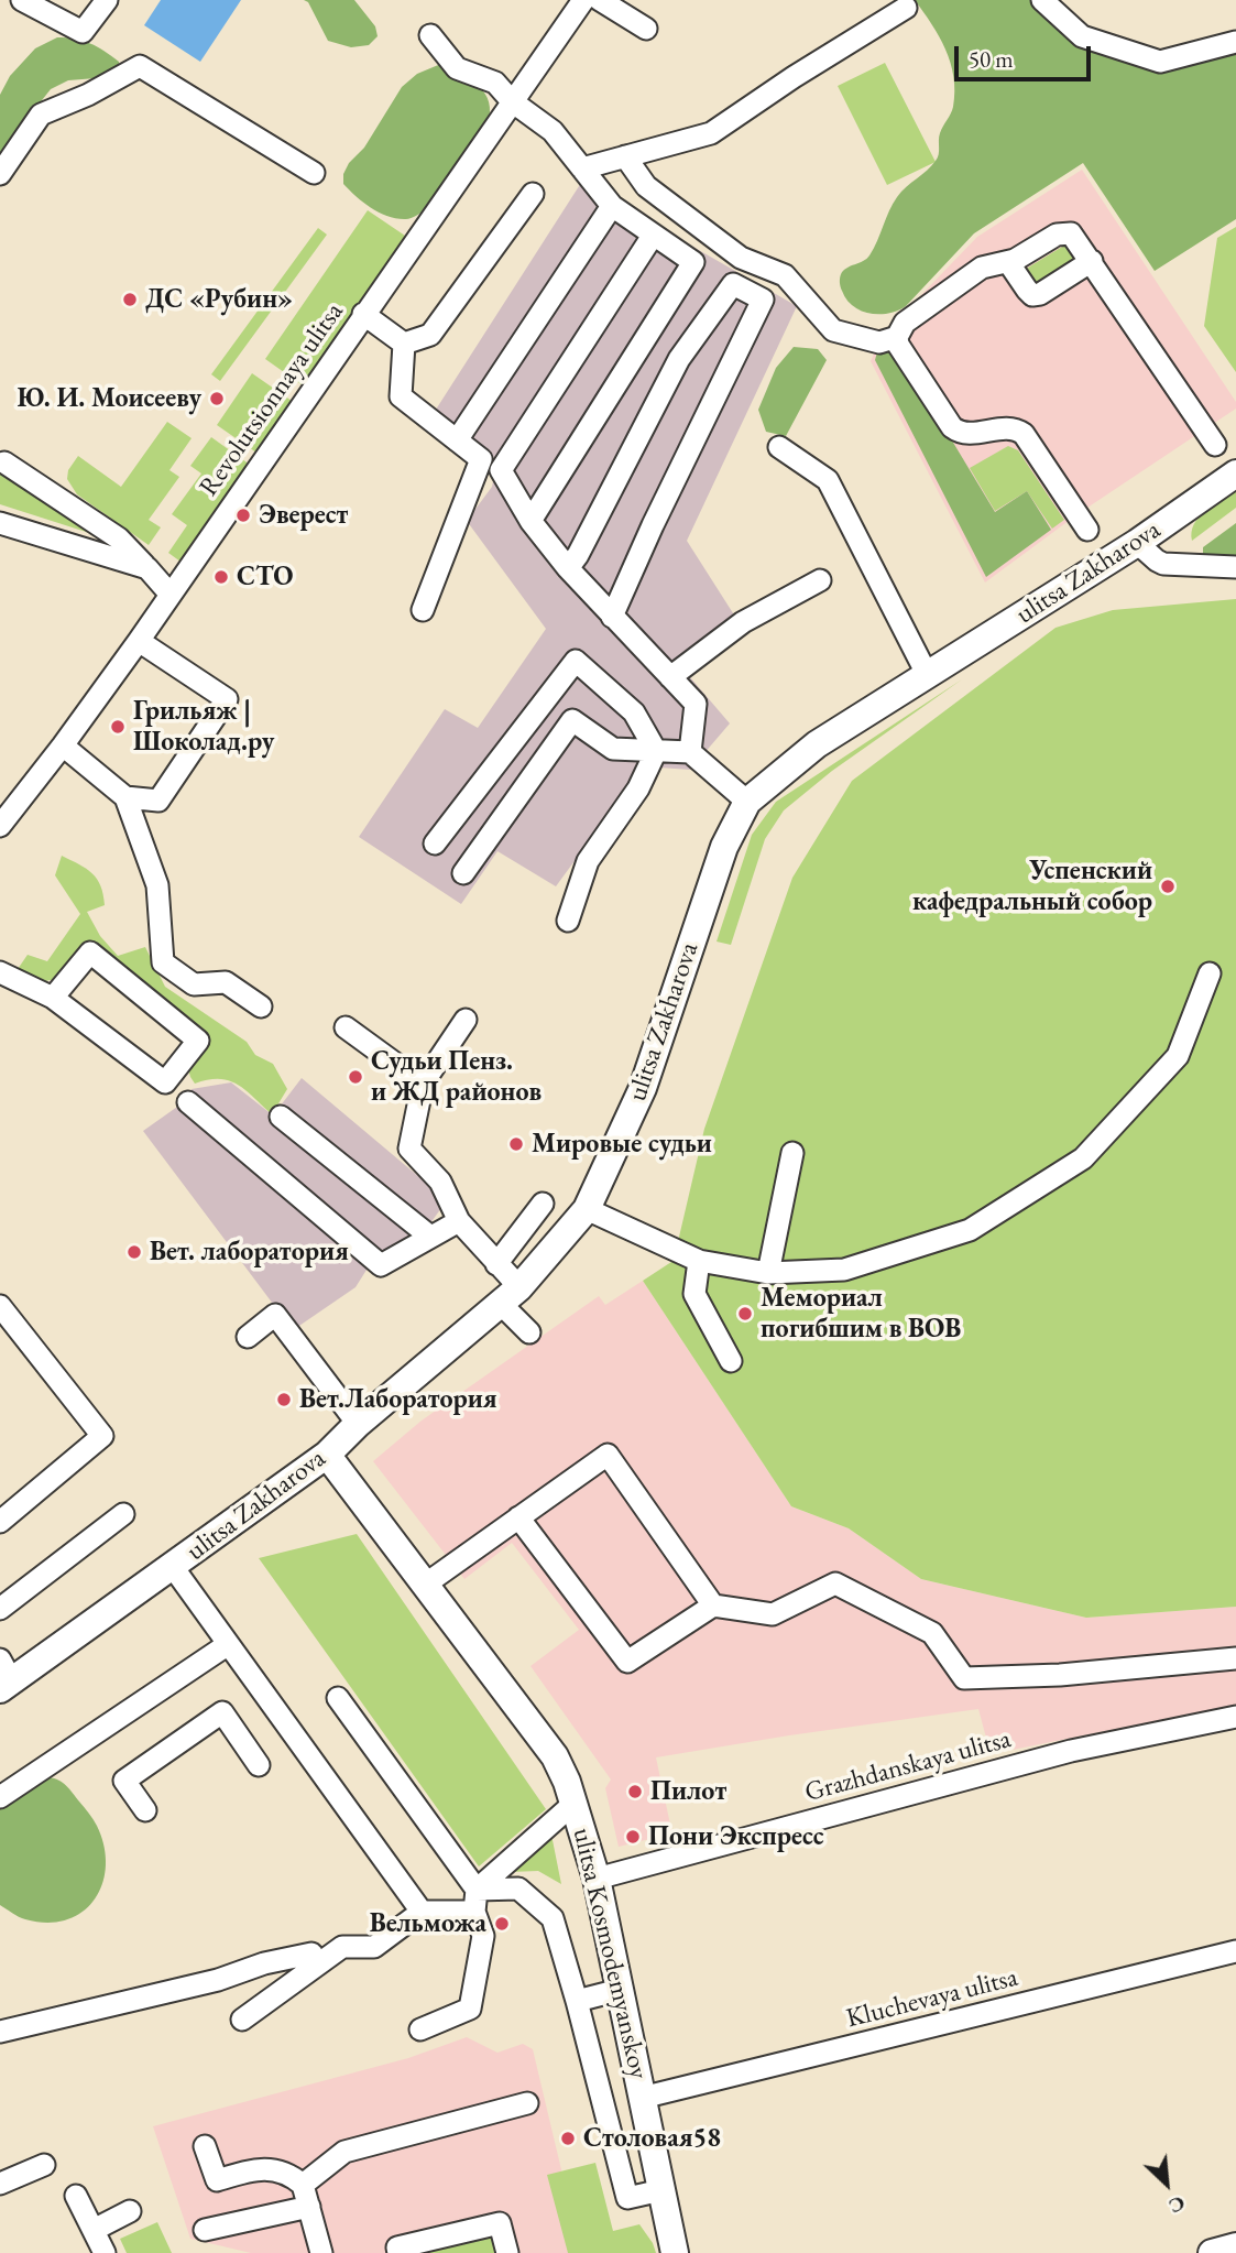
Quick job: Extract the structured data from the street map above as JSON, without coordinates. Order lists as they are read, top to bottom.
{
  "streets": {
    "main road": ["ulitsa Zakharova", "ulitsa Kosmodemyanskoy"],
    "street": ["Revolutsionnaya ulitsa", "Grazhdanskaya ulitsa", "Kluchevaya ulitsa"]
  },
  "crossings": [
    ["ulitsa Zakharova", "ulitsa Kosmodemyanskoy"],
    ["Grazhdanskaya ulitsa", "ulitsa Kosmodemyanskoy"],
    ["ulitsa Kosmodemyanskoy", "Kluchevaya ulitsa"]
  ],
  "places": [
    "ДС «Рубин»",
    "Ю. И. Моисееву",
    "Эверест",
    "СТО",
    "Грильяж | Шоколад.ру",
    "Успенский кафедральный собор",
    "Судьи Пенз. и ЖД районов",
    "Мировые судьи",
    "Вет. лаборатория",
    "Мемориал погибшим в ВОВ",
    "Вет.Лаборатория",
    "Пилот",
    "Пони Экспресс",
    "Вельможа",
    "Столовая58"
  ],
  "scale_bar": "50 m",
  "north": "bottom right"
}
